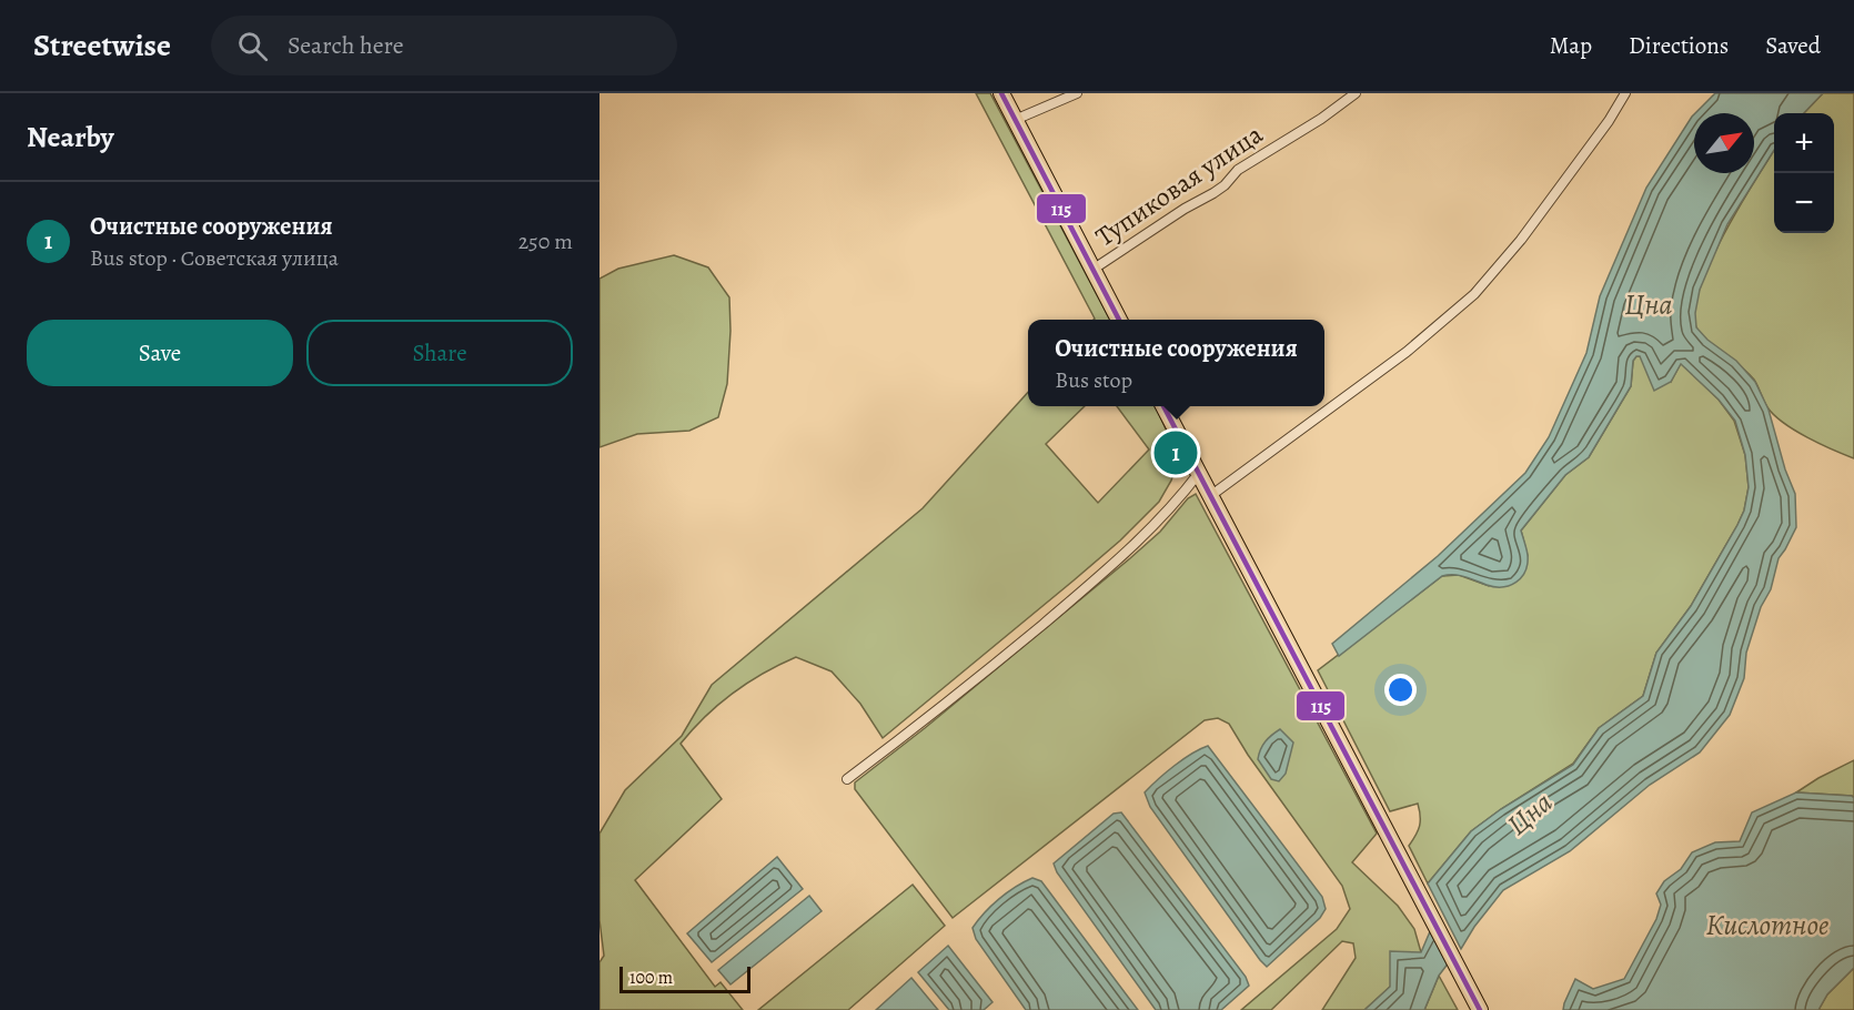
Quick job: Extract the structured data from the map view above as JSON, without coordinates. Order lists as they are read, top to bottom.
{
  "streets": {
    "street": ["Тупиковая улица"]
  },
  "water": ["Цна", "Кислотное"],
  "lines": ["transit line 115"],
  "scale_bar": "100 m",
  "north": "top right",
  "page": {
    "header": "Streetwise",
    "search": "Search here",
    "nav": ["Map", "Directions", "Saved"],
    "heading": "Nearby",
    "map_buttons": ["+", "−"],
    "list": [
      {
        "mark": "1",
        "name": "Очистные сооружения",
        "note": "Bus stop · Советская улица",
        "value": "250 m"
      }
    ],
    "buttons": ["Save", "Share"],
    "popup": ["Очистные сооружения", "Bus stop"],
    "pins": "1",
    "scale": "100 m"
  }
}
